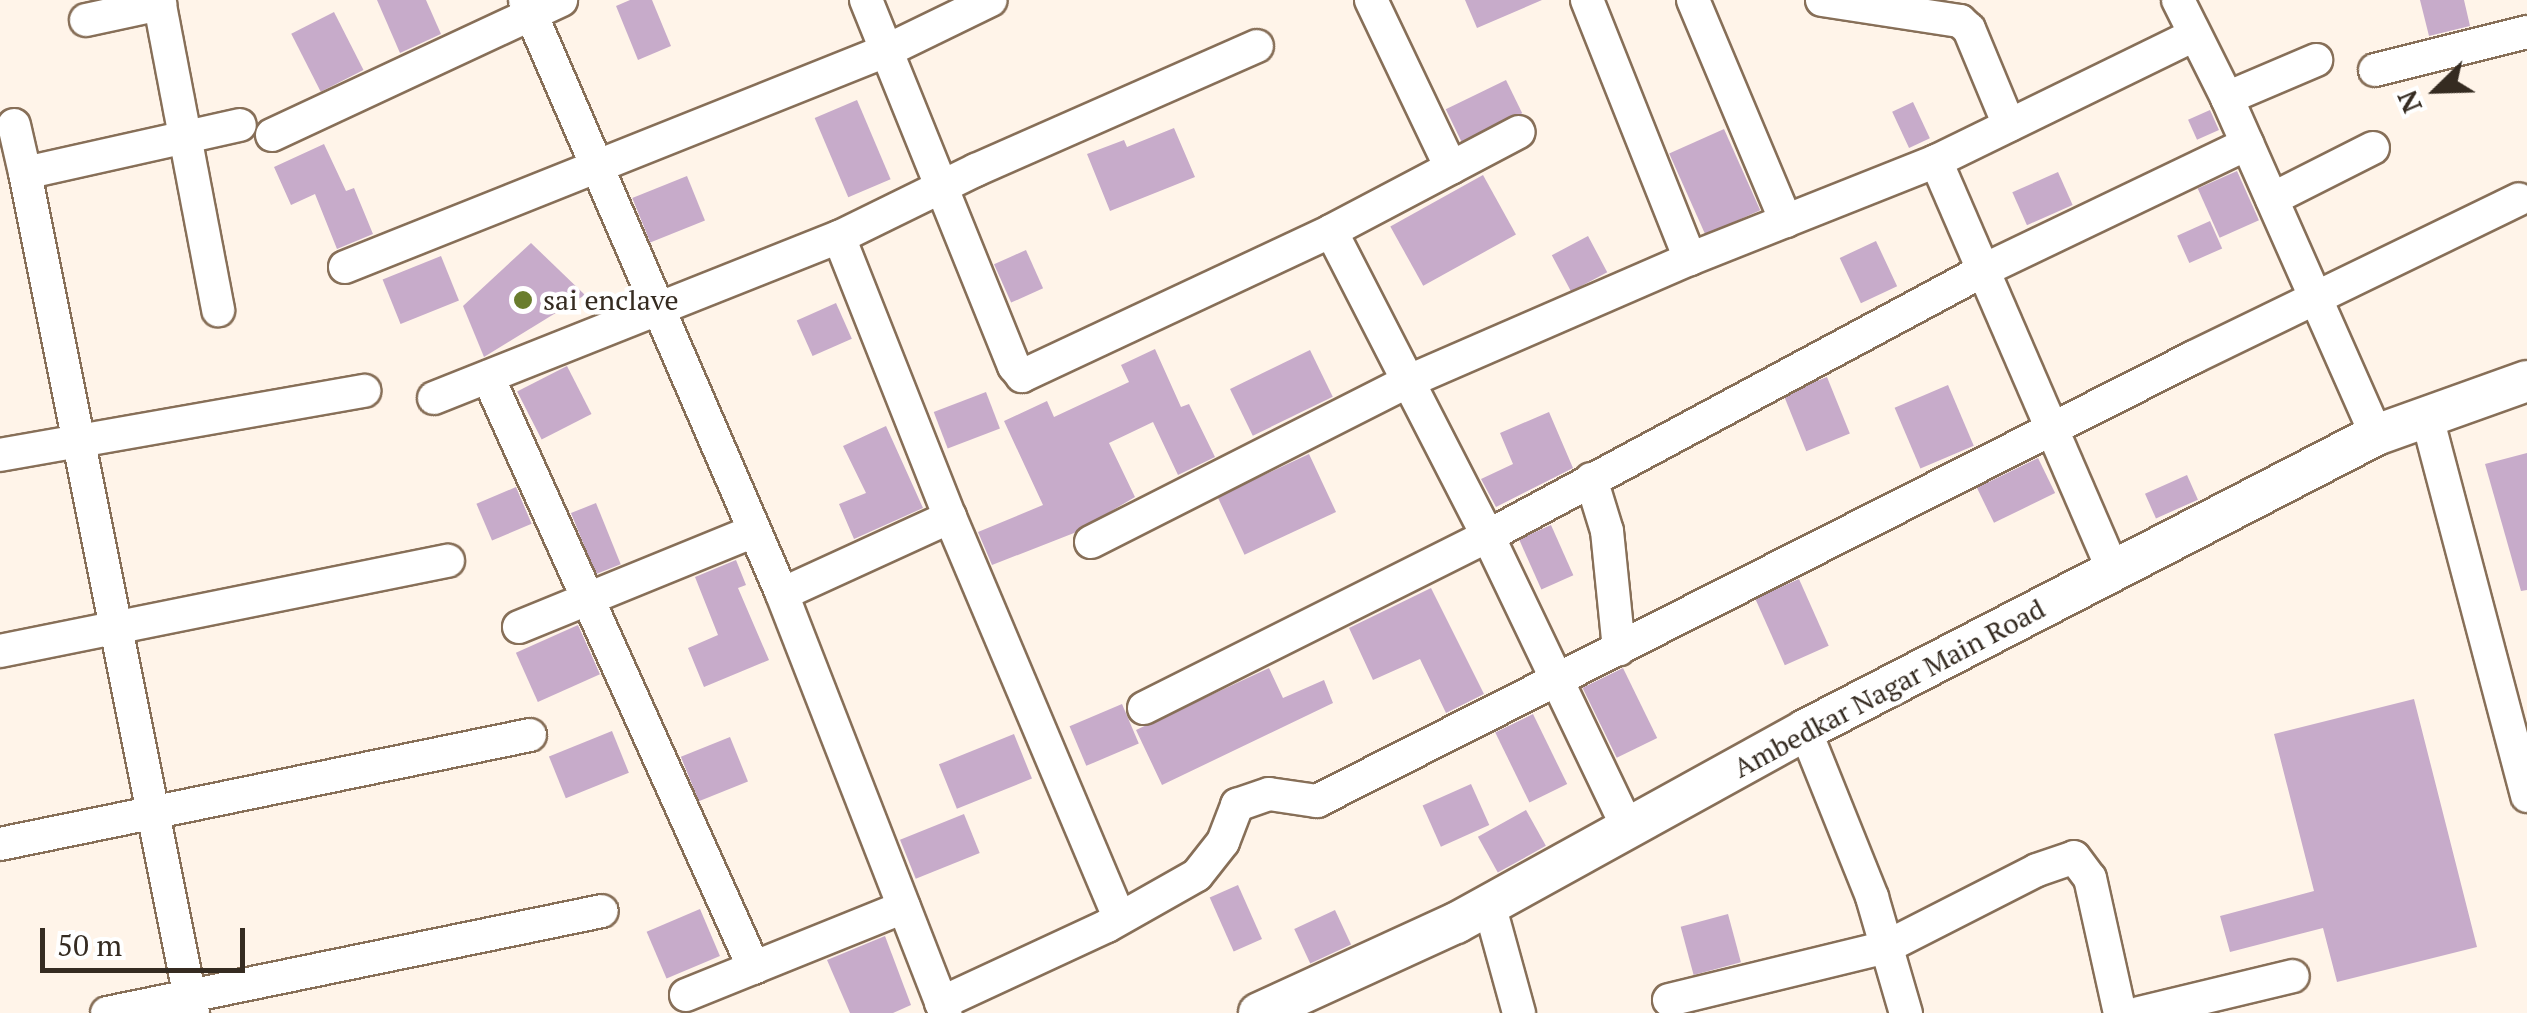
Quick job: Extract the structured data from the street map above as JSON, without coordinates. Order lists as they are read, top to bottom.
{
  "streets": {
    "street": ["Ambedkar Nagar Main Road"]
  },
  "places": ["sai enclave"],
  "scale_bar": "50 m",
  "north": "bottom left"
}
